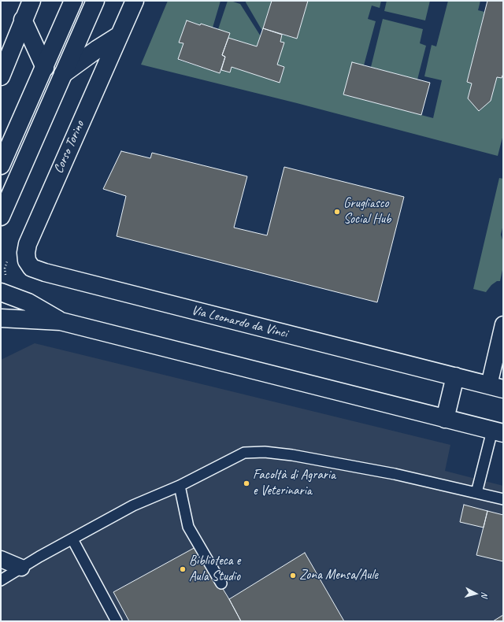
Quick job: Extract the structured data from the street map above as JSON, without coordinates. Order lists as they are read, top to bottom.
{
  "streets": {
    "street": ["Corso Torino", "Via Leonardo da Vinci"]
  },
  "crossings": [
    ["Corso Torino", "Via Leonardo da Vinci"]
  ],
  "places": [
    "Grugliasco Social Hub",
    "Facoltà di Agraria e Veterinaria",
    "Biblioteca e Aula Studio",
    "Zona Mensa/Aule"
  ],
  "north": "right"
}
